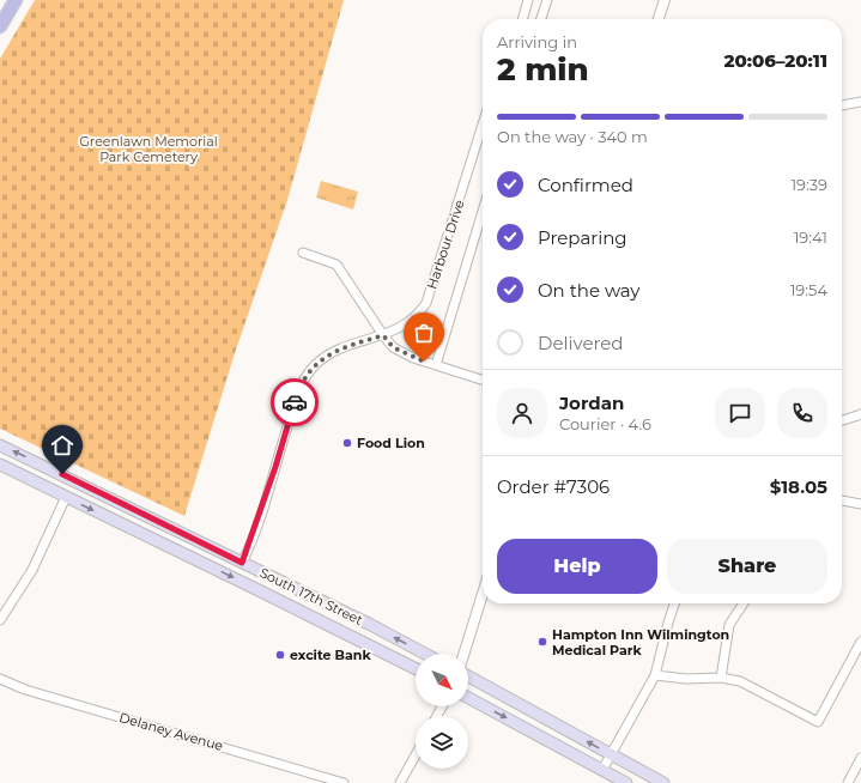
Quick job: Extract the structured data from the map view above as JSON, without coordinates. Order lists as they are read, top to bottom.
{
  "streets": {
    "main road": ["South 17th Street"],
    "street": ["Harbour Drive", "Delaney Avenue"]
  },
  "crossings": [
    ["Harbour Drive", "South 17th Street"]
  ],
  "parks": ["Greenlawn Memorial Park Cemetery"],
  "places": ["Food Lion", "Hampton Inn Wilmington Medical Park", "excite Bank"],
  "north": "bottom right",
  "page": {
    "heading": ["2 min", "Arriving in", "20:06–20:11"],
    "panel": [
      "Jordan",
      "Courier · 4.6",
      "Order #7306",
      "$18.05"
    ],
    "bar": "On the way · 340 m",
    "list": [
      ["Confirmed", "19:39"],
      ["Preparing", "19:41"],
      ["On the way", "19:54"],
      "Delivered"
    ],
    "buttons": ["Help", "Share"]
  }
}
